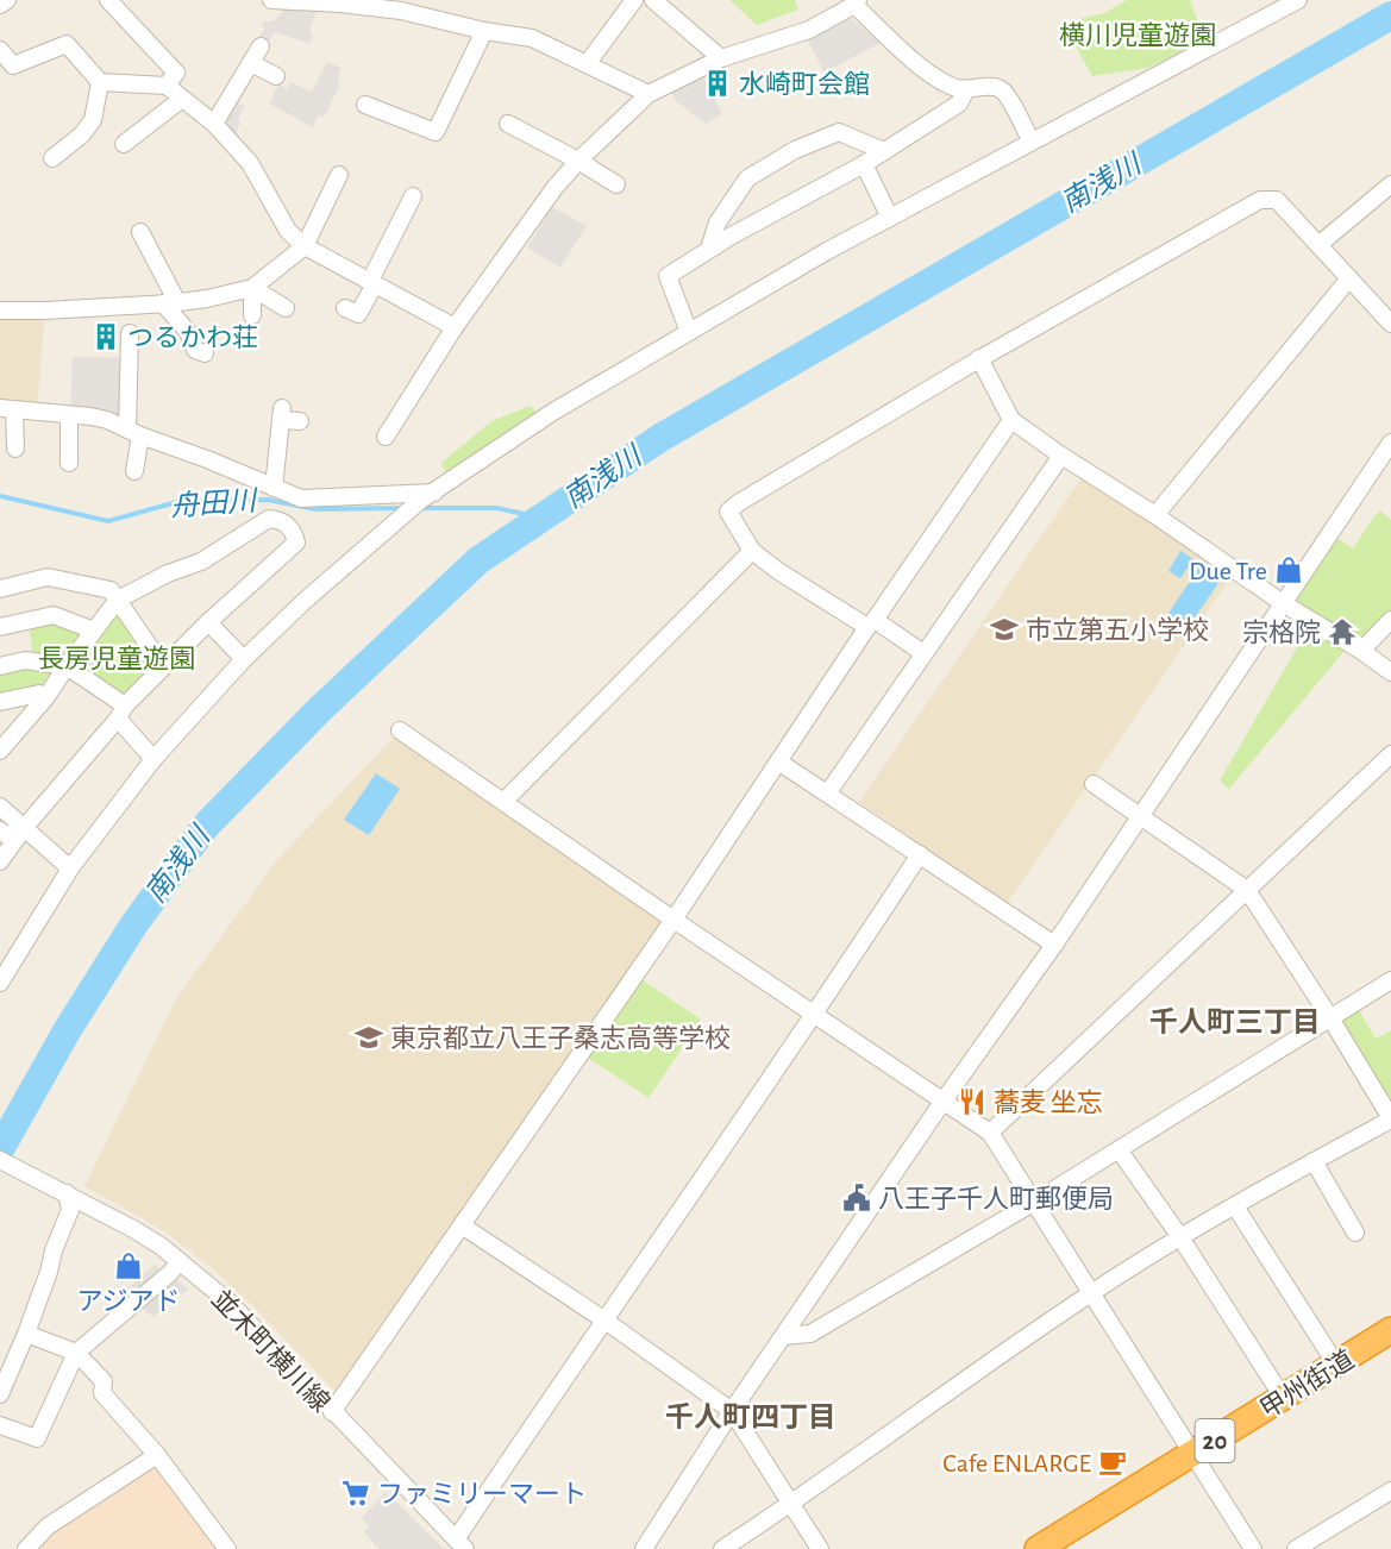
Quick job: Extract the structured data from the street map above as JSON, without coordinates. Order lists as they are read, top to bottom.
{
  "streets": {
    "highway": ["甲州街道", "20"],
    "street": ["並木町横川線"]
  },
  "districts": ["千人町三丁目", "千人町四丁目"],
  "water": ["南浅川", "舟田川"],
  "parks": ["横川児童遊園", "長房児童遊園"],
  "places": {
    "building": ["水崎町会館", "つるかわ荘"],
    "shop": ["Due Tre", "アジアド"],
    "school or university": ["市立第五小学校", "東京都立八王子桑志高等学校"],
    "temple": ["宗格院"],
    "restaurant": ["蕎麦 坐忘"],
    "public building": ["八王子千人町郵便局"],
    "cafe": ["Cafe ENLARGE"],
    "supermarket": ["ファミリーマート"]
  }
}
